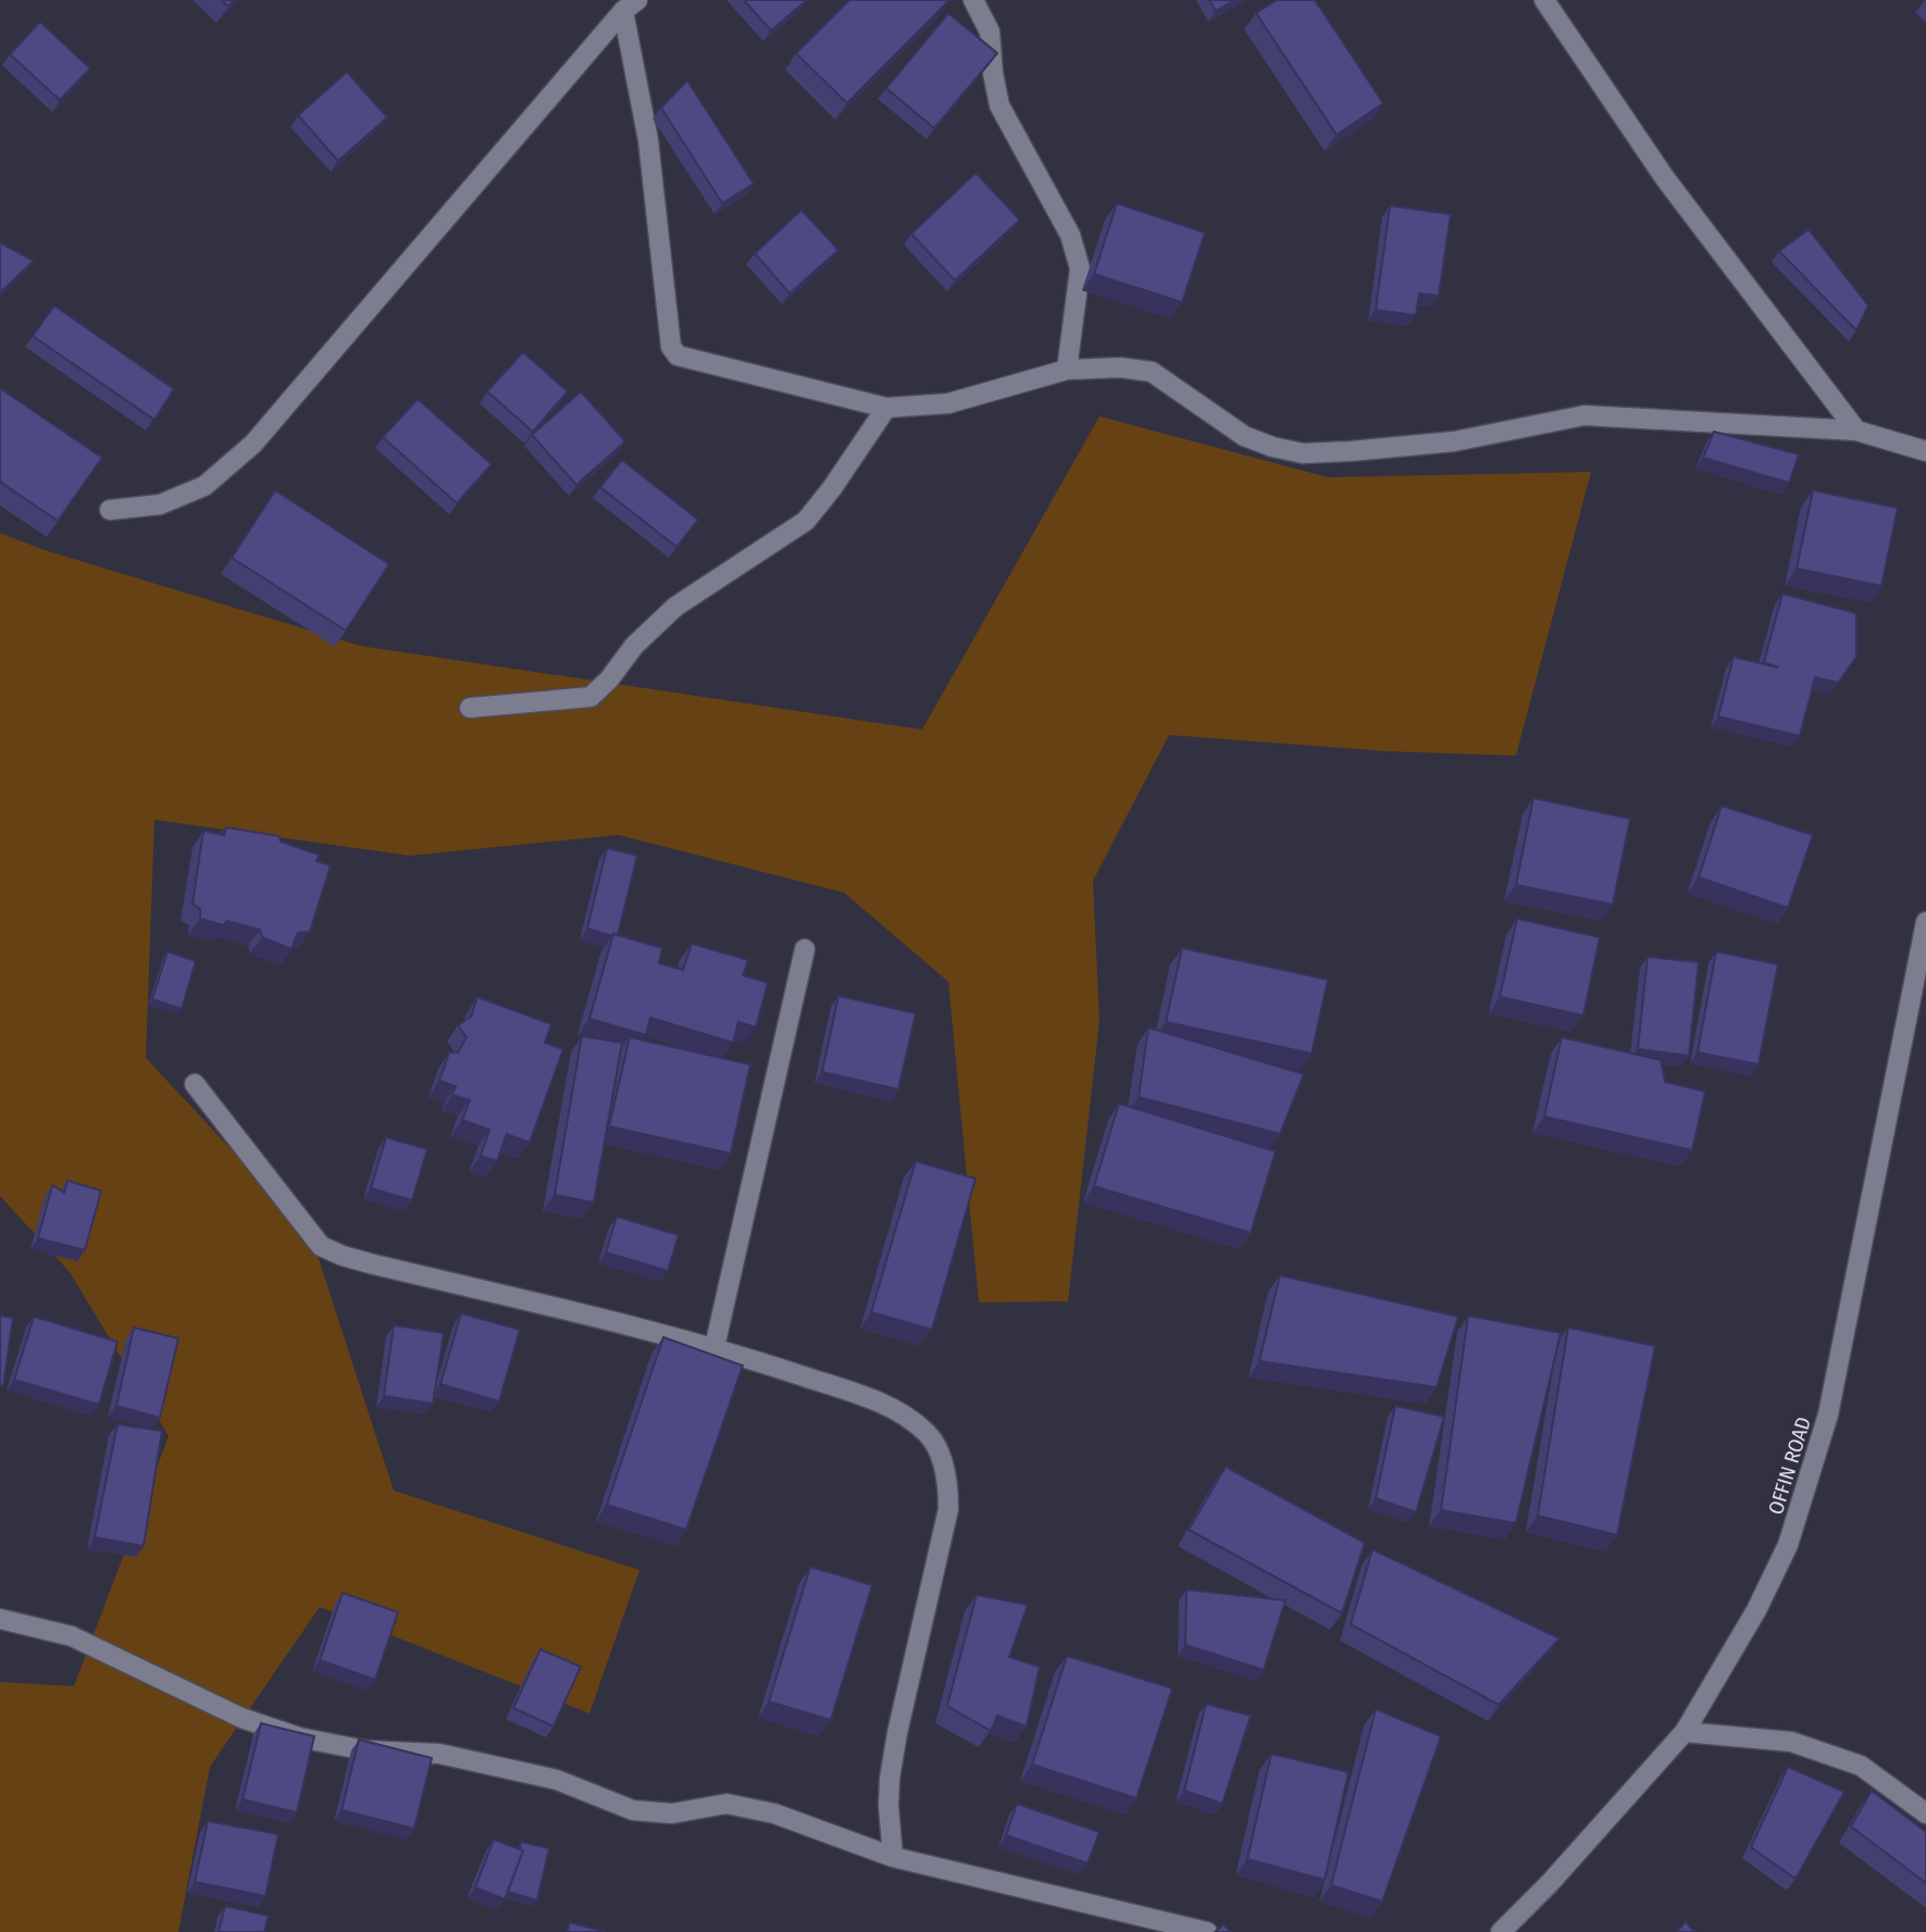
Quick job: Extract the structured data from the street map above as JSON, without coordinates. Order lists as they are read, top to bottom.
{
  "streets": {
    "street": ["OFFIN ROAD"]
  }
}
